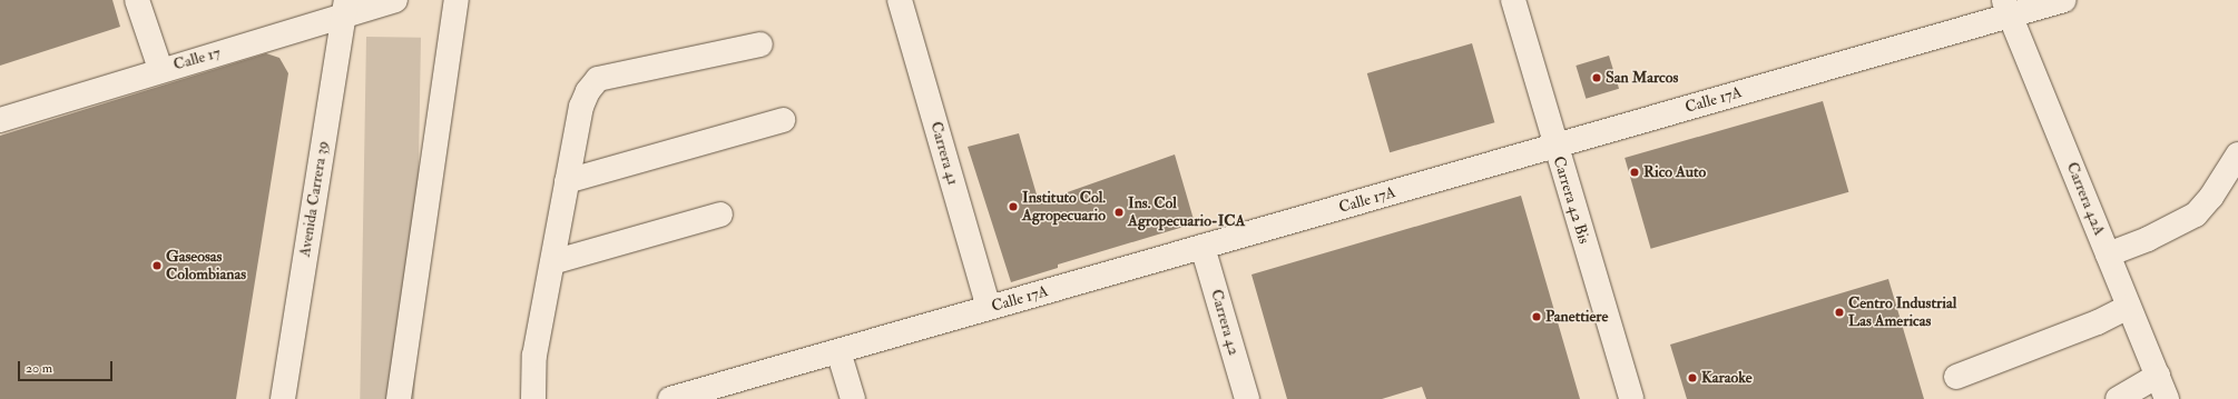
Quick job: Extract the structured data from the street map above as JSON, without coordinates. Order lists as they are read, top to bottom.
{
  "streets": {
    "street": [
      "Calle 17",
      "Calle 17A",
      "Carrera 41",
      "Avenida Carrera 39",
      "Carrera 42A",
      "Carrera 42 Bis",
      "Carrera 42"
    ]
  },
  "crossings": [
    ["Calle 17", "Avenida Carrera 39"],
    ["Calle 17A", "Carrera 41"],
    ["Calle 17A", "Carrera 42A"],
    ["Calle 17A", "Carrera 42 Bis"],
    ["Calle 17A", "Carrera 42"]
  ],
  "places": [
    "San Marcos",
    "Rico Auto",
    "Instituto Col. Agropecuario",
    "Ins. Col Agropecuario-ICA",
    "Gaseosas Colombianas",
    "Centro Industrial Las Americas",
    "Panettiere",
    "Karaoke"
  ],
  "scale_bar": "20 m"
}
